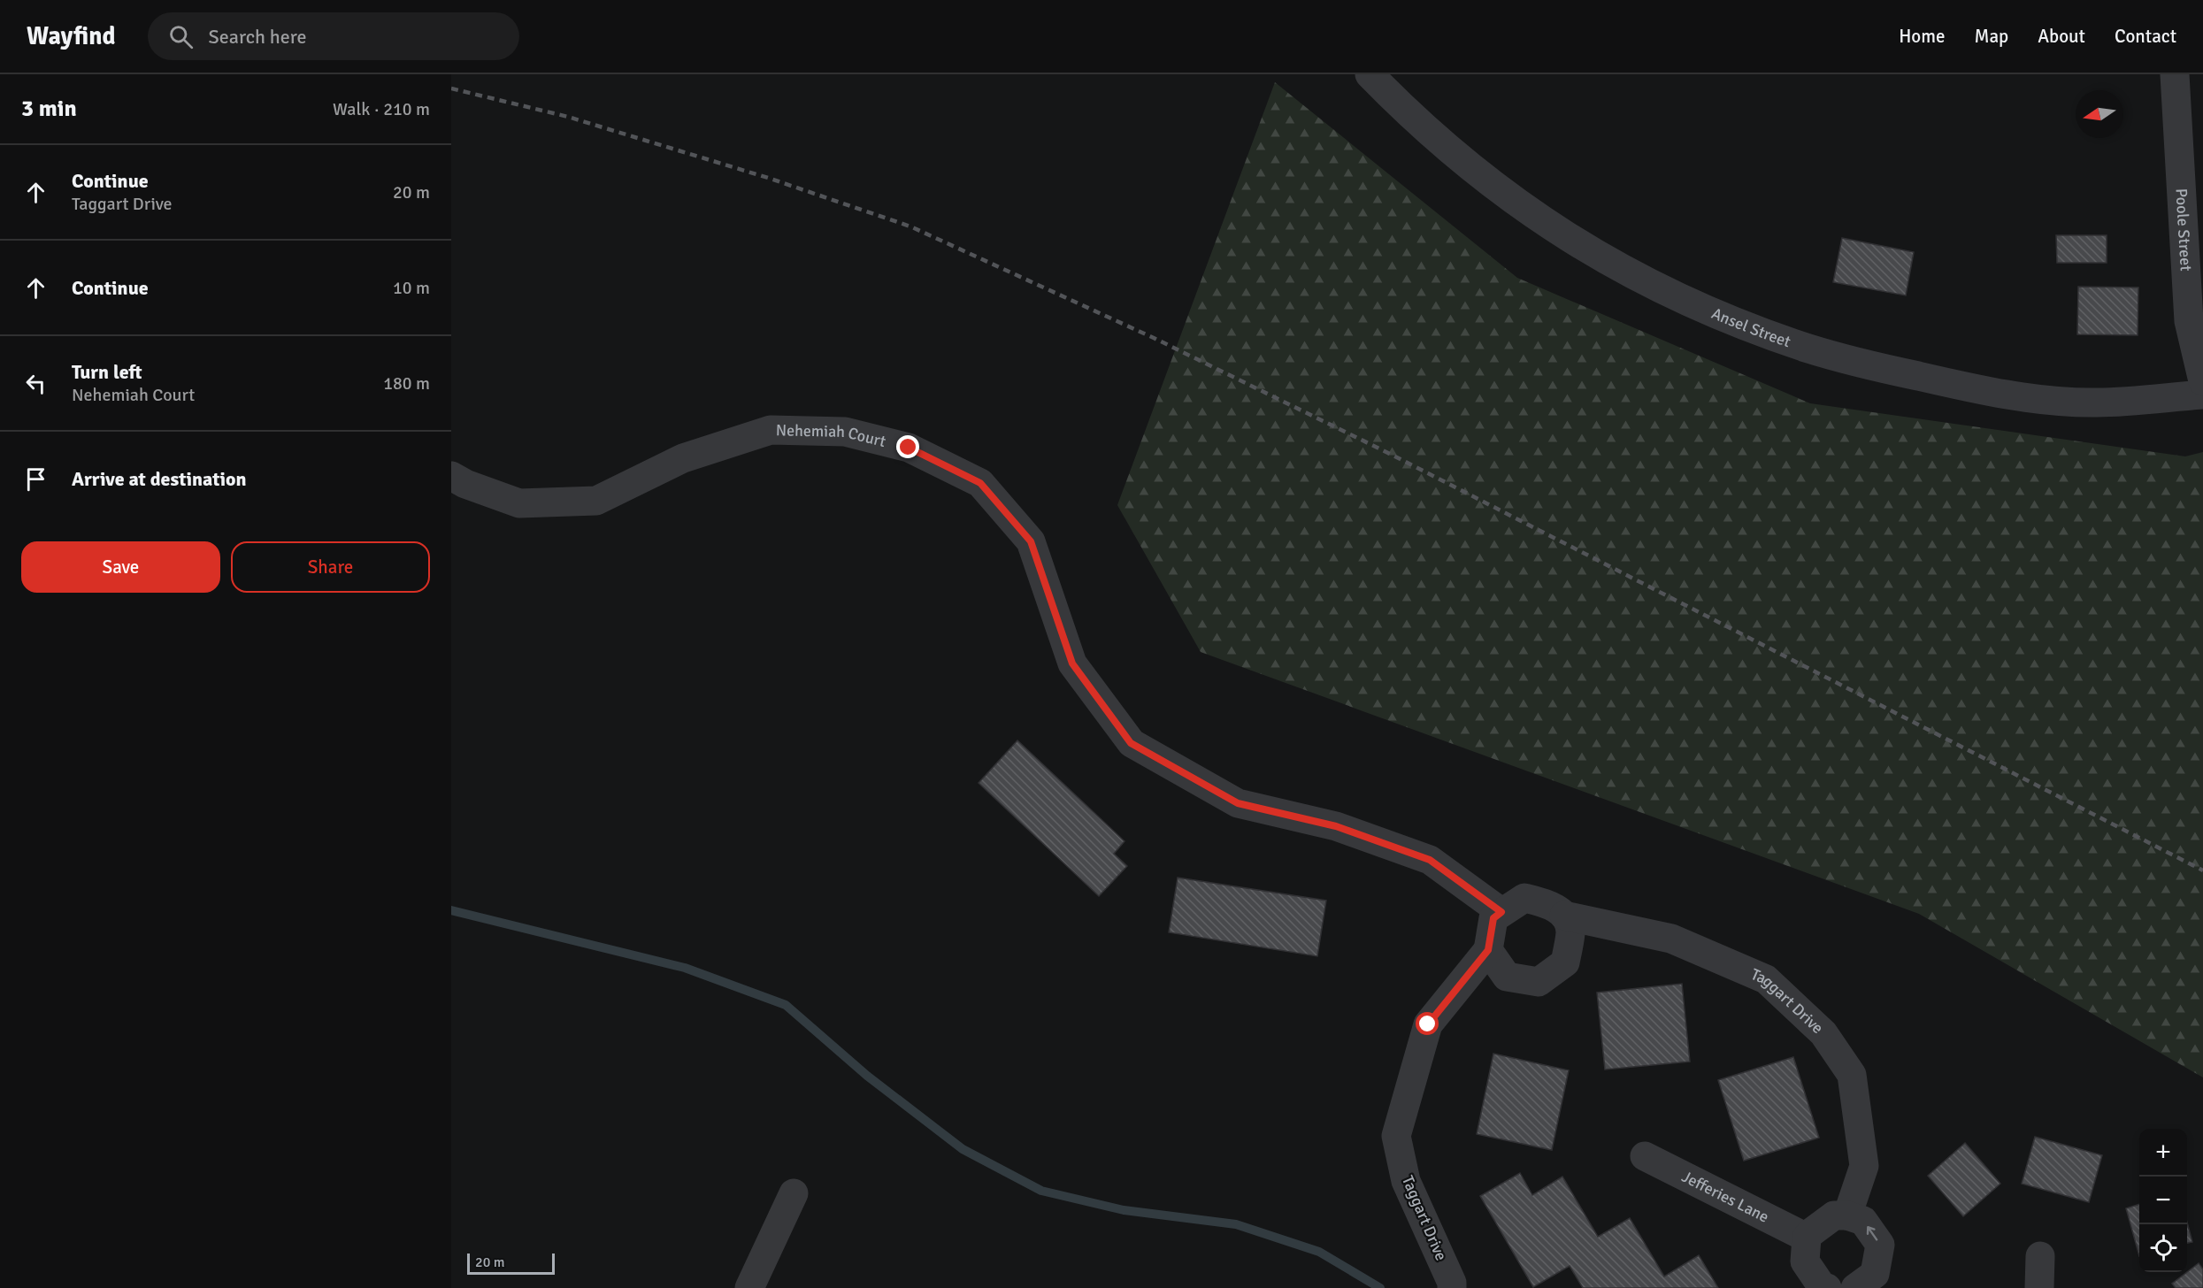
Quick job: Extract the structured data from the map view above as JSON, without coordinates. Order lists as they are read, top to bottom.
{
  "streets": {
    "street": [
      "Poole Street",
      "Ansel Street",
      "Nehemiah Court",
      "Taggart Drive",
      "Jefferies Lane"
    ]
  },
  "crossings": [
    ["Nehemiah Court", "Taggart Drive"]
  ],
  "scale_bar": "20 m",
  "north": "left",
  "page": {
    "header": "Wayfind",
    "search": "Search here",
    "nav": [
      "Home",
      "Map",
      "About",
      "Contact"
    ],
    "heading": ["3 min", "Walk · 210 m"],
    "list": [
      ["Continue", "Taggart Drive", "20 m"],
      ["Continue", "10 m"],
      ["Turn left", "Nehemiah Court", "180 m"],
      "Arrive at destination"
    ],
    "buttons": ["Save", "Share"],
    "map_buttons": ["+", "−"],
    "scale": "20 m"
  }
}
